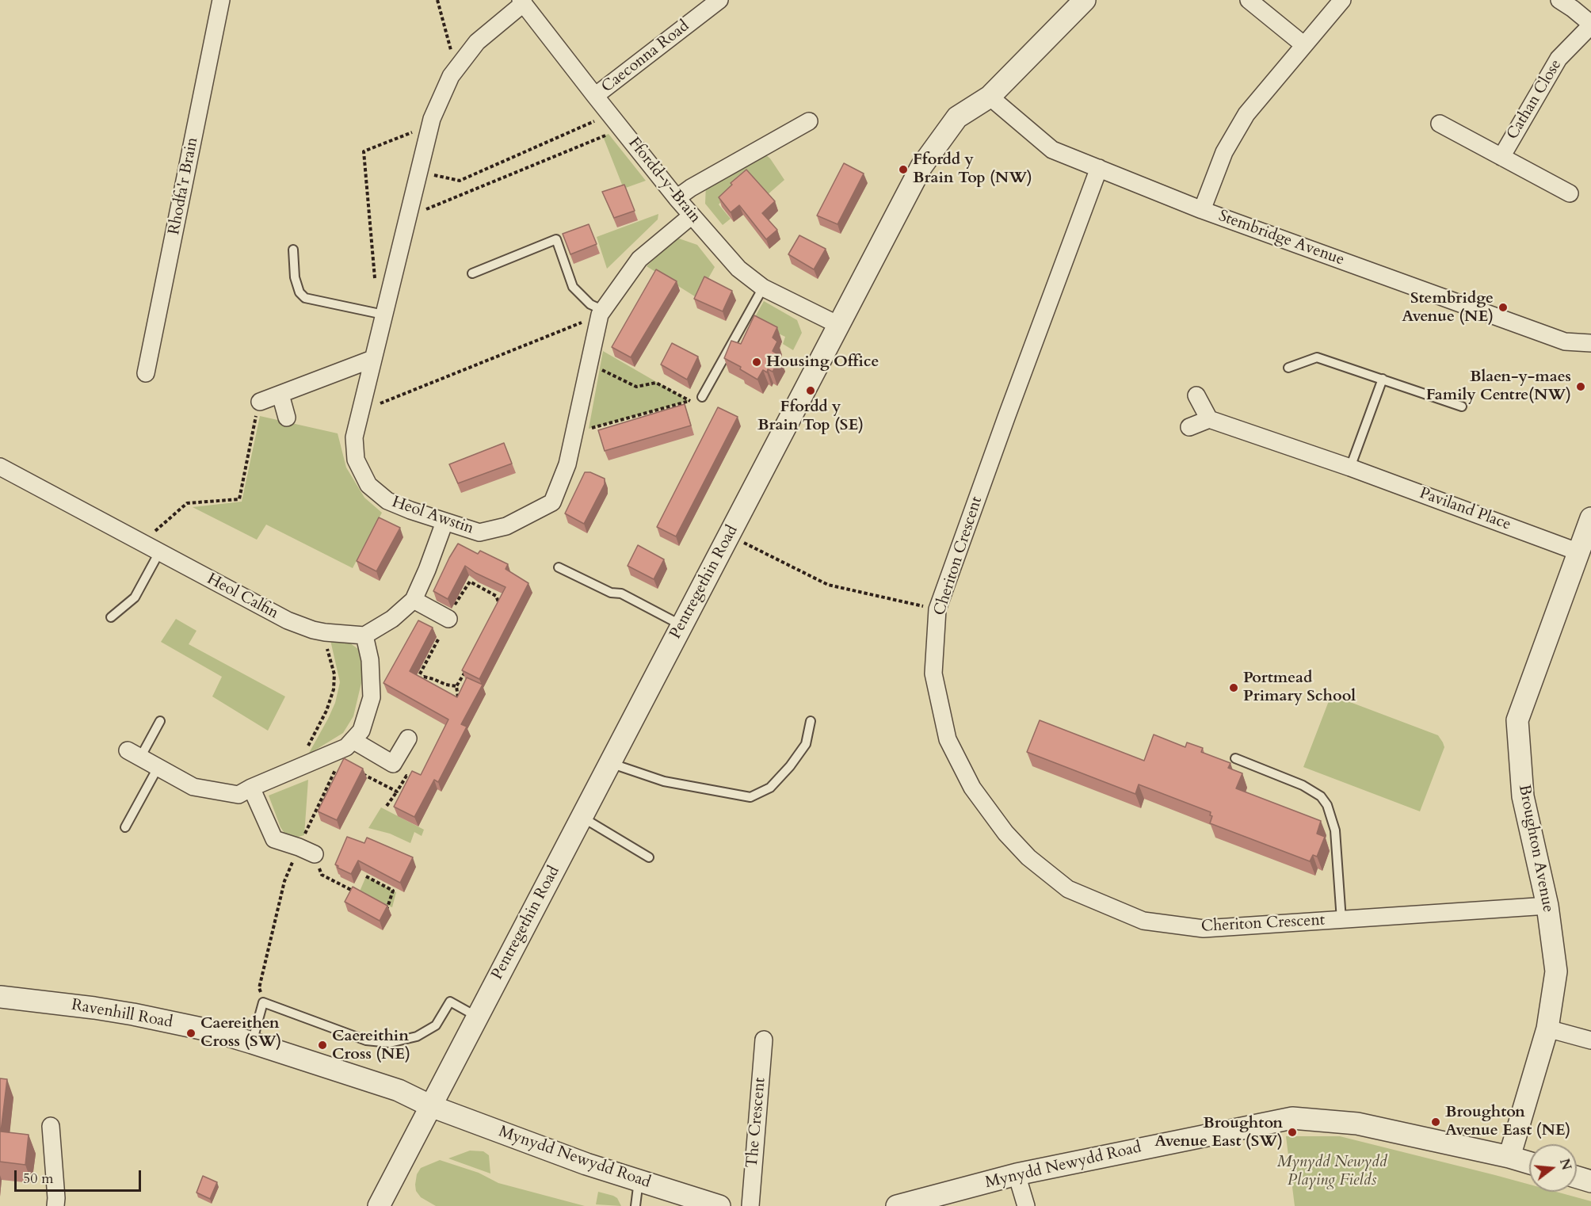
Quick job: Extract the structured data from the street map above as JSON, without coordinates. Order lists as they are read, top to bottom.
{
  "streets": {
    "street": [
      "Caeconna Road",
      "Cathan Close",
      "Ffordd-y-Brain",
      "Rhodfa'r Brain",
      "Stembridge Avenue",
      "Paviland Place",
      "Heol Awstin",
      "Cheriton Crescent",
      "Pentregethin Road",
      "Heol Calfin",
      "Broughton Avenue",
      "Ravenhill Road",
      "The Crescent",
      "Mynydd Newydd Road"
    ]
  },
  "crossings": [
    ["Caeconna Road", "Ffordd-y-Brain"],
    ["Ffordd-y-Brain", "Heol Awstin"],
    ["Ffordd-y-Brain", "Pentregethin Road"],
    ["Stembridge Avenue", "Cheriton Crescent"],
    ["Stembridge Avenue", "Pentregethin Road"],
    ["Paviland Place", "Broughton Avenue"],
    ["Cheriton Crescent", "Broughton Avenue"],
    ["Pentregethin Road", "Ravenhill Road"],
    ["Pentregethin Road", "Mynydd Newydd Road"],
    ["Broughton Avenue", "Mynydd Newydd Road"],
    ["Ravenhill Road", "Mynydd Newydd Road"]
  ],
  "parks": ["Mynydd Newydd Playing Fields"],
  "places": [
    "Ffordd y Brain Top (NW)",
    "Stembridge Avenue (NE)",
    "Housing Office",
    "Blaen-y-maes Family Centre(NW)",
    "Ffordd y Brain Top (SE)",
    "Portmead Primary School",
    "Caereithen Cross (SW)",
    "Caereithin Cross (NE)",
    "Broughton Avenue East (NE)",
    "Broughton Avenue East (SW)"
  ],
  "scale_bar": "50 m",
  "north": "right"
}
